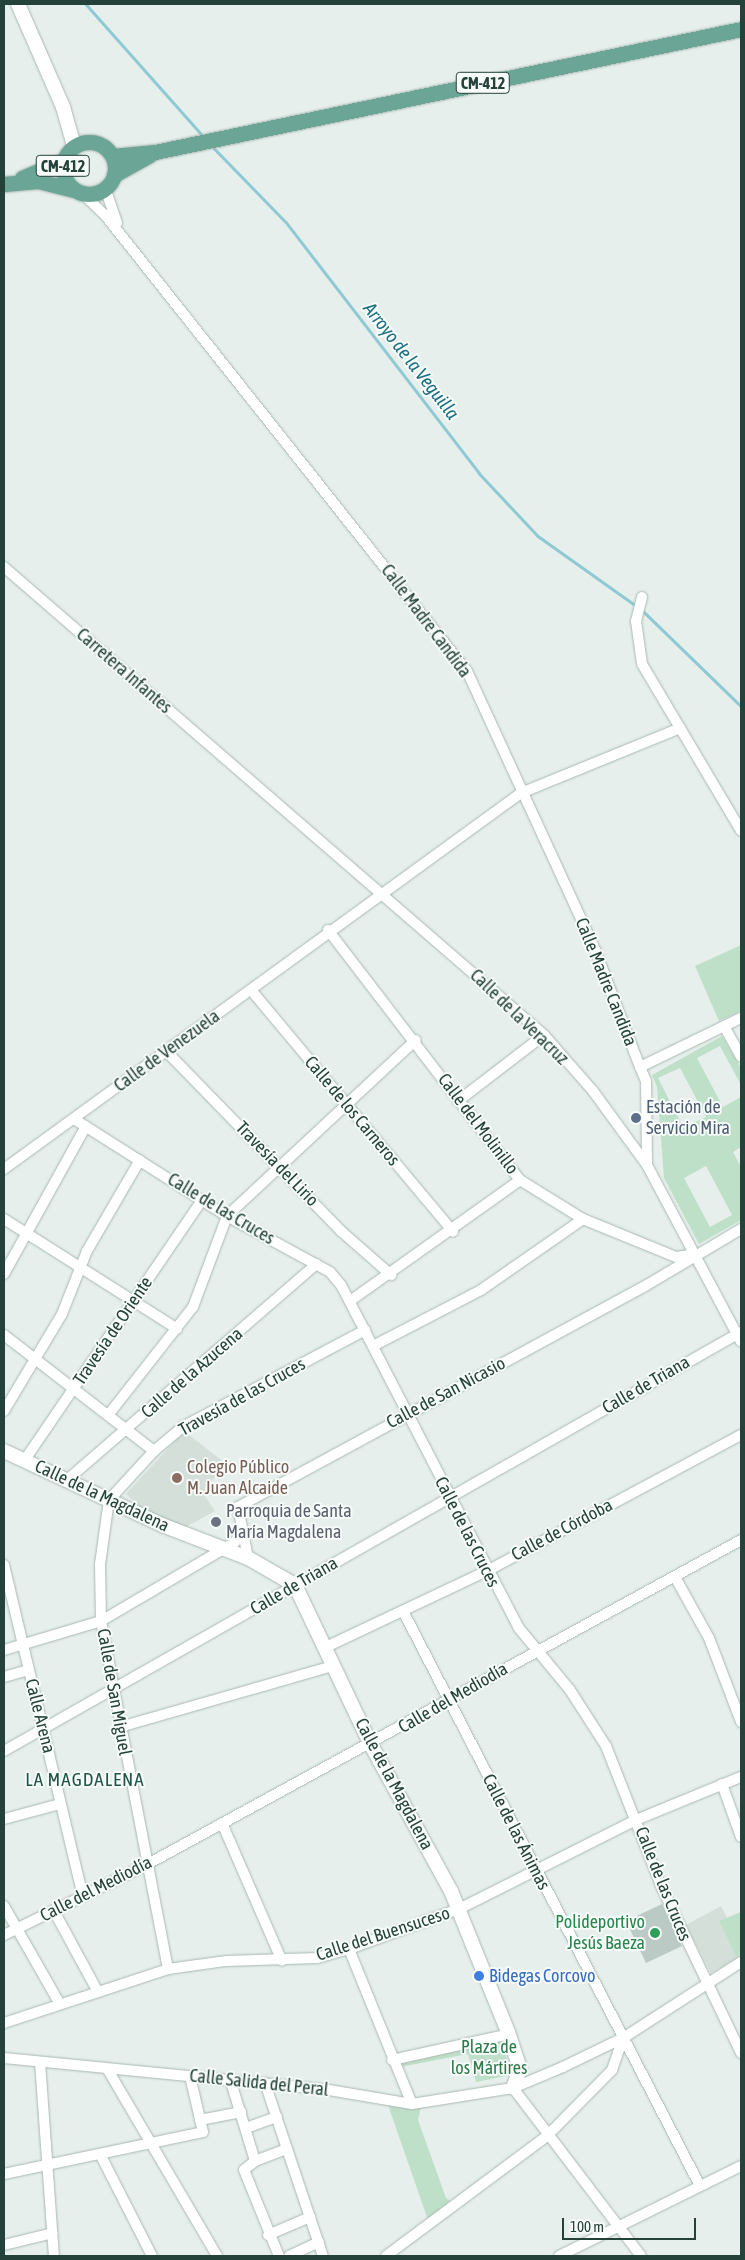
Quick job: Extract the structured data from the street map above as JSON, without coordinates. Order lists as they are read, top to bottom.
{
  "streets": {
    "main road": ["CM-412"],
    "street": [
      "Calle Madre Candida",
      "Carretera Infantes",
      "Calle de la Veracruz",
      "Calle de Venezuela",
      "Calle de los Carneros",
      "Calle del Molinillo",
      "Travesía del Lirio",
      "Calle de las Cruces",
      "Travesía de Oriente",
      "Calle de la Azucena",
      "Calle de Triana",
      "Calle de San Nicasio",
      "Travesía de las Cruces",
      "Calle de la Magdalena",
      "Calle de Córdoba",
      "Calle de San Miguel",
      "Calle del Mediodía",
      "Calle Arena",
      "Calle de las Ánimas",
      "Calle del Buensuceso",
      "Calle Salida del Peral"
    ]
  },
  "crossings": [
    ["CM-412", "Calle Madre Candida"],
    ["Calle Madre Candida", "Calle de la Veracruz"],
    ["Calle Madre Candida", "Calle de Venezuela"],
    ["Carretera Infantes", "Calle de la Veracruz"],
    ["Calle de la Veracruz", "Calle de Venezuela"],
    ["Calle de la Veracruz", "Calle de Triana"],
    ["Calle de Venezuela", "Calle de los Carneros"],
    ["Calle de Venezuela", "Calle del Molinillo"],
    ["Calle de Venezuela", "Travesía del Lirio"],
    ["Calle de Venezuela", "Calle de las Cruces"],
    ["Calle del Molinillo", "Calle de San Nicasio"],
    ["Calle de las Cruces", "Travesía de Oriente"],
    ["Calle de las Cruces", "Calle de la Azucena"],
    ["Calle de las Cruces", "Calle de Triana"],
    ["Calle de las Cruces", "Calle de San Nicasio"],
    ["Calle de las Cruces", "Travesía de las Cruces"],
    ["Calle de las Cruces", "Calle de Córdoba"],
    ["Calle de las Cruces", "Calle del Mediodía"],
    ["Calle de las Cruces", "Calle del Buensuceso"],
    ["Calle de las Cruces", "Calle Salida del Peral"],
    ["Travesía de Oriente", "Calle de la Magdalena"],
    ["Calle de la Azucena", "Calle de la Magdalena"],
    ["Calle de Triana", "Calle de la Magdalena"],
    ["Calle de Triana", "Calle de San Miguel"],
    ["Calle de Triana", "Calle Arena"],
    ["Travesía de las Cruces", "Calle de la Magdalena"],
    ["Travesía de las Cruces", "Calle de San Miguel"],
    ["Calle de la Magdalena", "Calle de Córdoba"],
    ["Calle de la Magdalena", "Calle de San Miguel"],
    ["Calle de la Magdalena", "Calle del Mediodía"],
    ["Calle de la Magdalena", "Calle del Buensuceso"],
    ["Calle de la Magdalena", "Calle Salida del Peral"],
    ["Calle de Córdoba", "Calle de las Ánimas"],
    ["Calle de San Miguel", "Calle del Mediodía"],
    ["Calle de San Miguel", "Calle del Buensuceso"],
    ["Calle del Mediodía", "Calle Arena"],
    ["Calle del Mediodía", "Calle de las Ánimas"],
    ["Calle de las Ánimas", "Calle del Buensuceso"],
    ["Calle de las Ánimas", "Calle Salida del Peral"]
  ],
  "districts": ["LA MAGDALENA"],
  "water": ["Arroyo de la Veguilla"],
  "parks": ["Plaza de los Mártires"],
  "places": [
    "Estación de Servicio Mira",
    "Colegio Público M. Juan Alcaide",
    "Parroquia de Santa María Magdalena",
    "Polideportivo Jesús Baeza",
    "Bidegas Corcovo"
  ],
  "scale_bar": "100 m"
}
